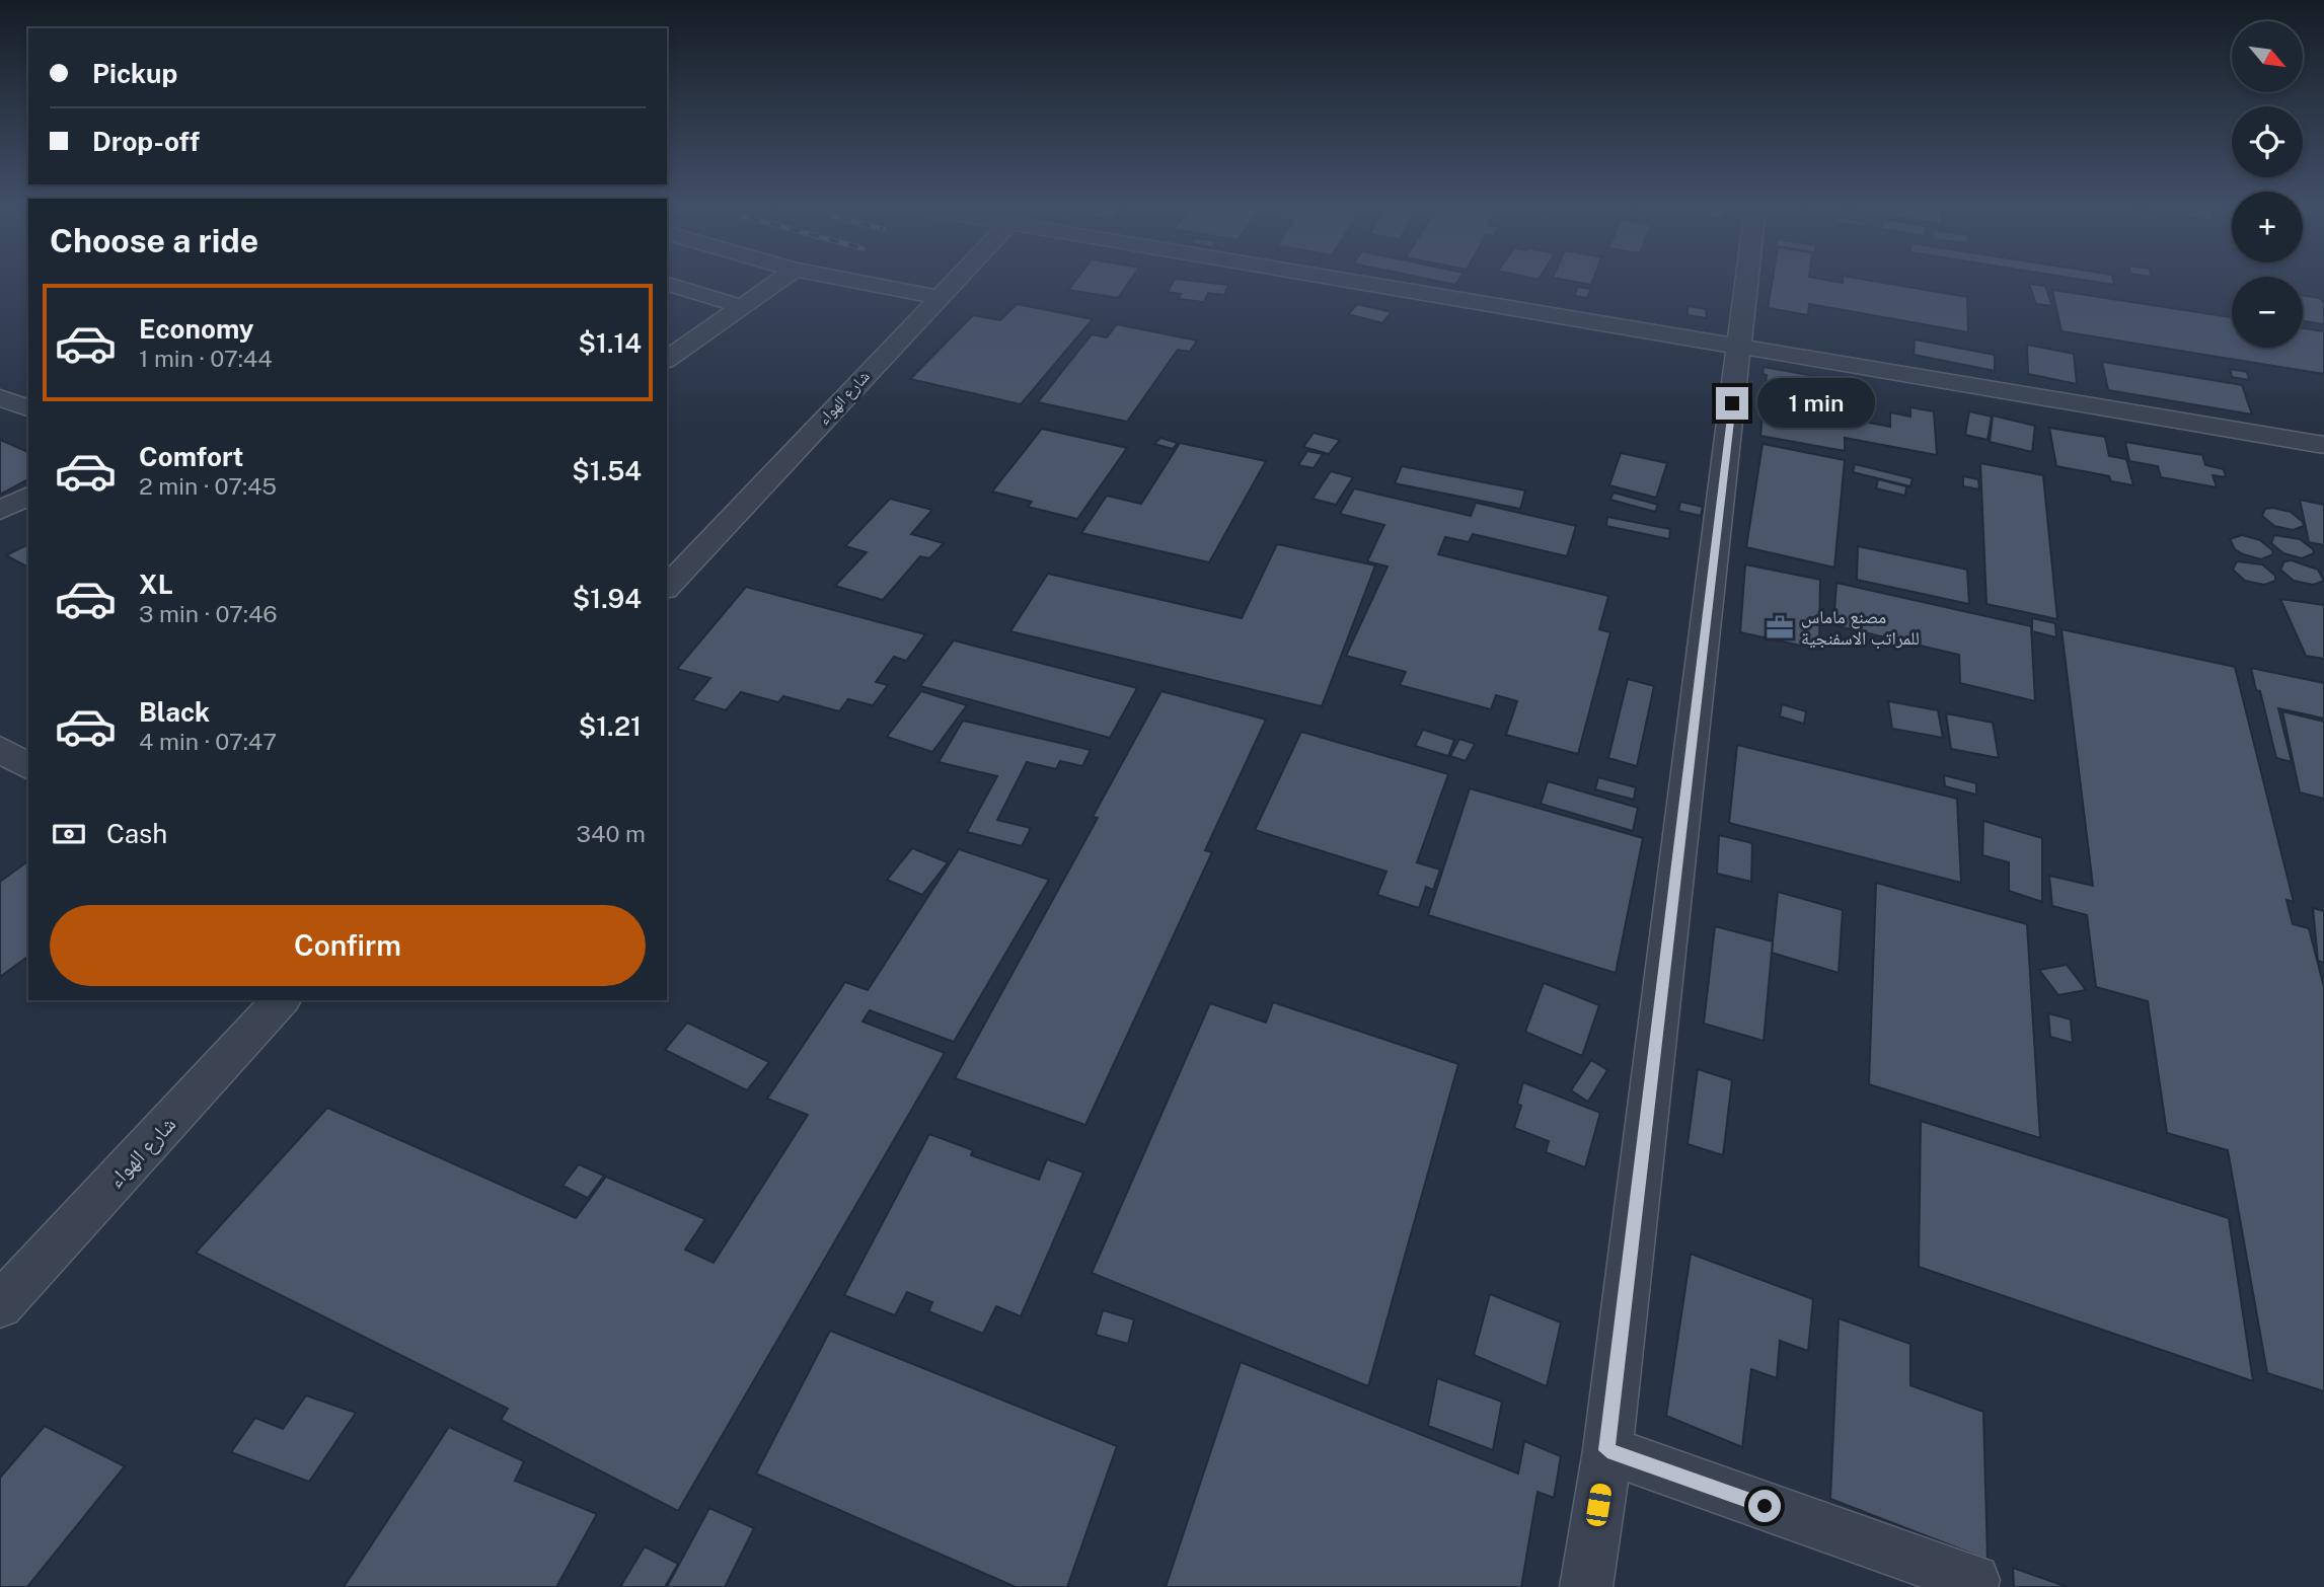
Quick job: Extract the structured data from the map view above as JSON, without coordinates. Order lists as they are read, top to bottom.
{
  "streets": {
    "street": ["شارع الهواء"]
  },
  "places": {
    "office": ["مصنع ماماس للمراتب الاسفنجية"]
  },
  "north": "bottom right",
  "page": {
    "map_buttons": ["+", "−"],
    "banner": ["Pickup", "Drop-off"],
    "heading": "Choose a ride",
    "list": [
      {
        "name": "Economy",
        "note": "1 min · 07:44",
        "value": "$1.14"
      },
      {
        "name": "Comfort",
        "note": "2 min · 07:45",
        "value": "$1.54"
      },
      {
        "name": "XL",
        "note": "3 min · 07:46",
        "value": "$1.94"
      },
      {
        "name": "Black",
        "note": "4 min · 07:47",
        "value": "$1.21"
      }
    ],
    "bubble": "1 min",
    "pay": ["Cash", "340 m"],
    "buttons": "Confirm"
  }
}
